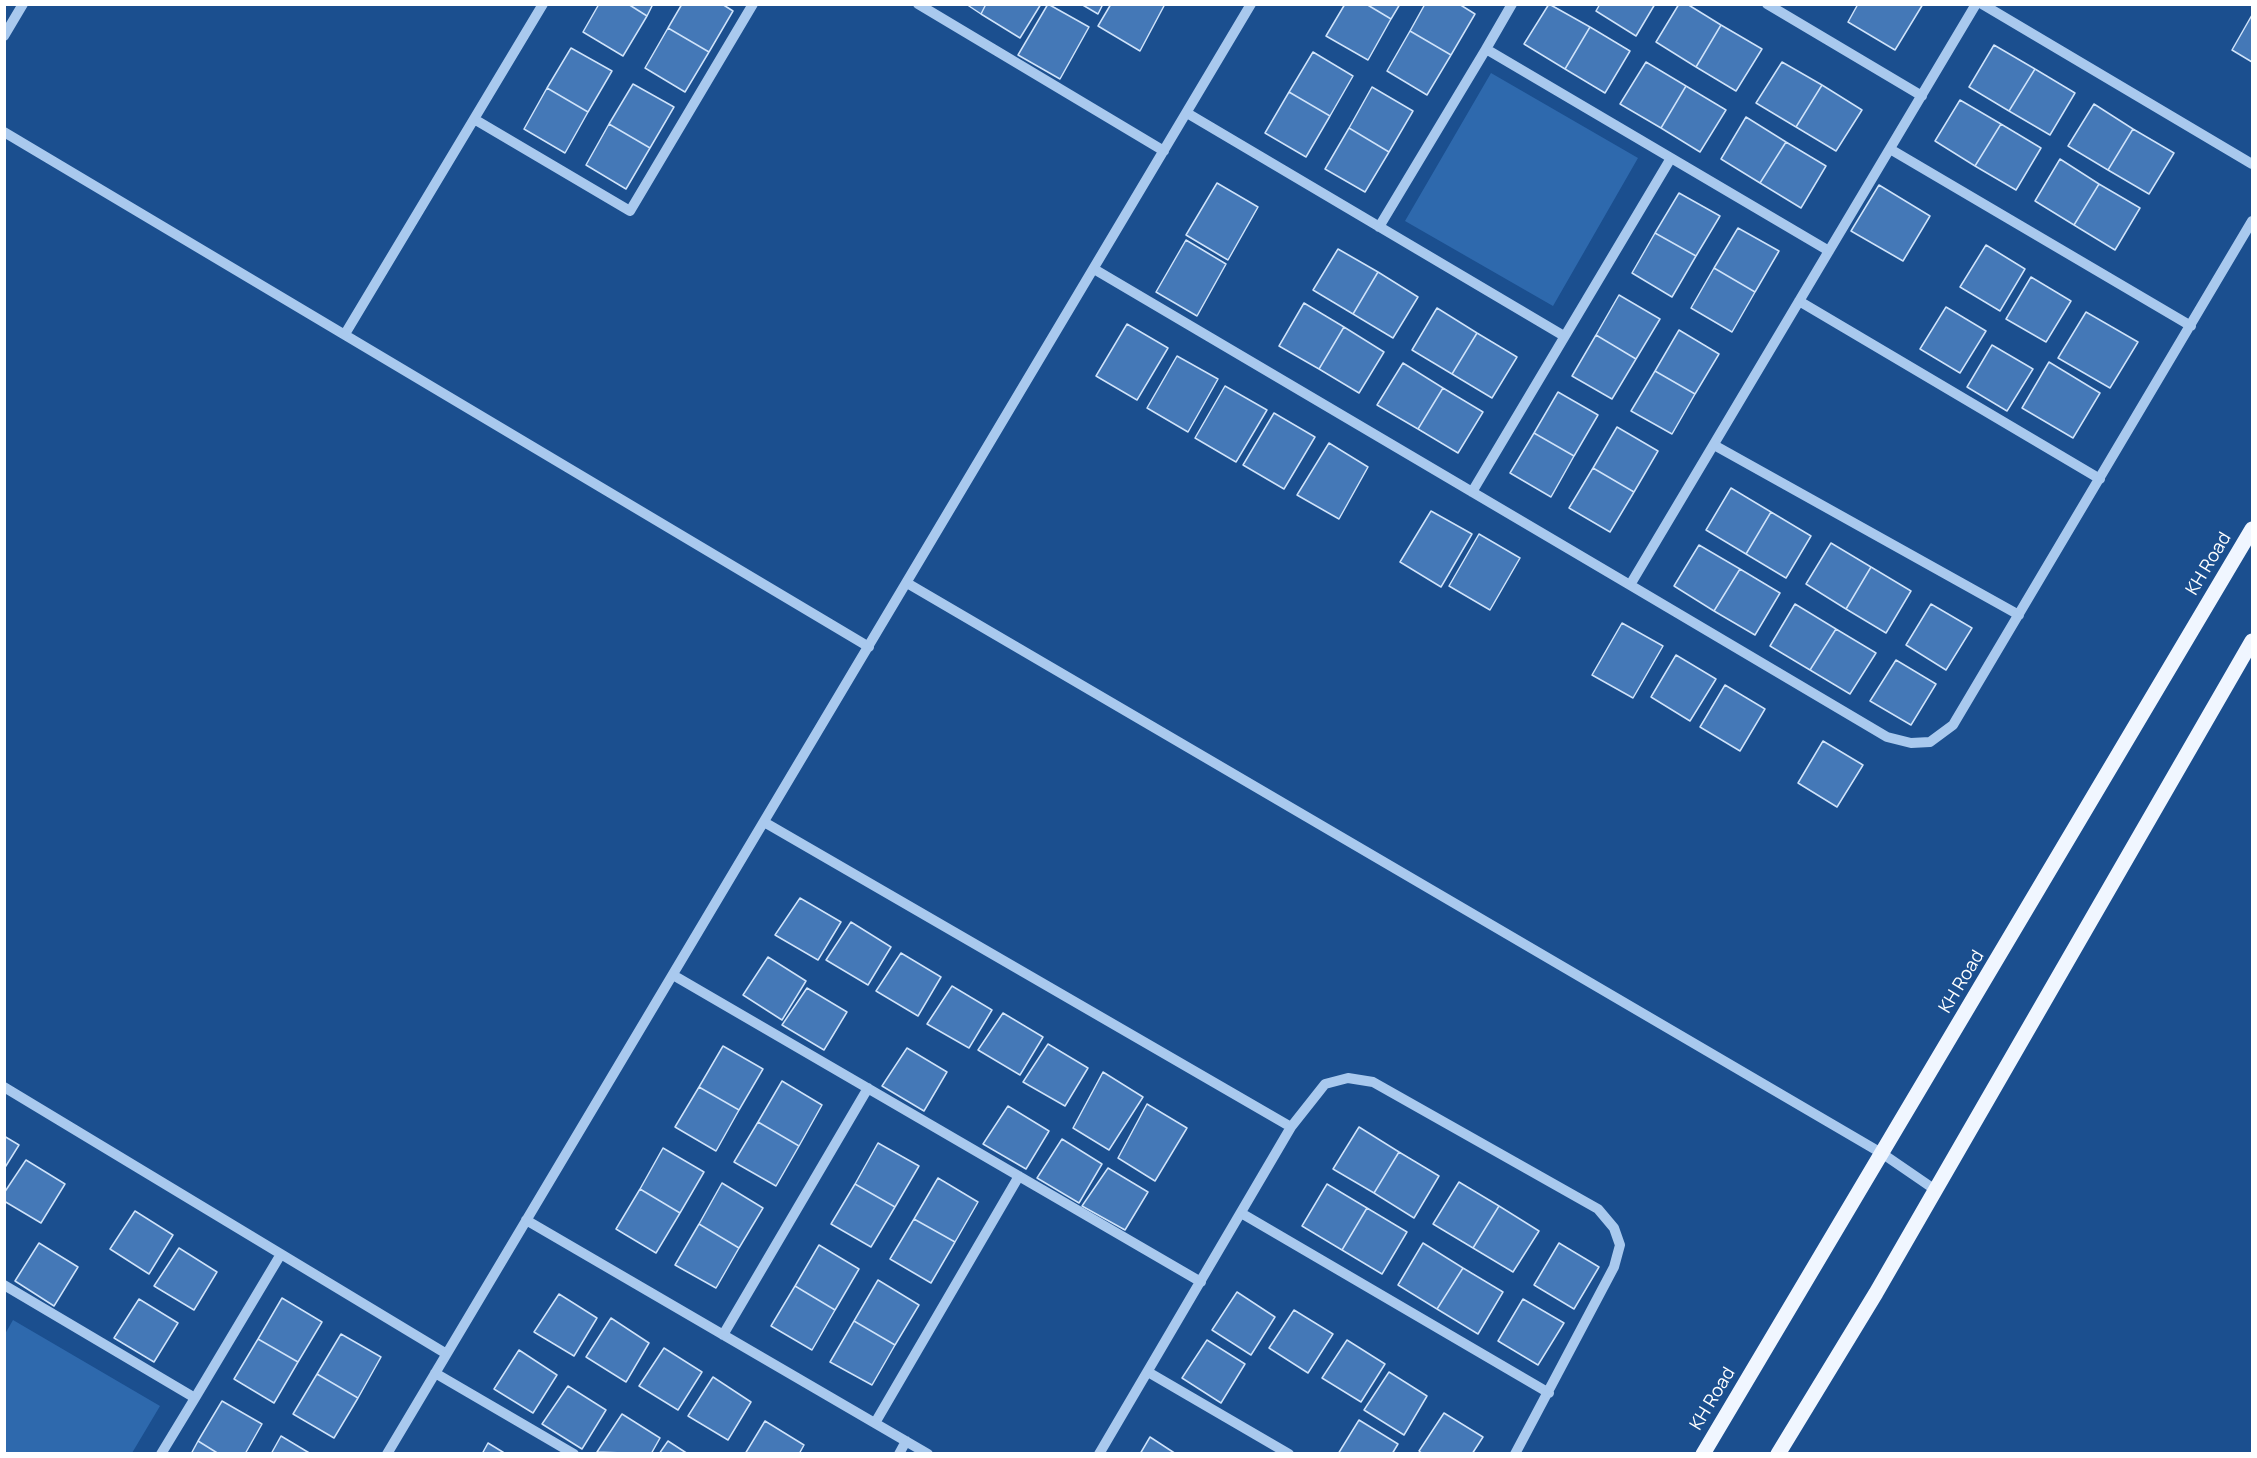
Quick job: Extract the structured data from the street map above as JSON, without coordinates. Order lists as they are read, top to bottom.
{
  "streets": {
    "main road": ["KH Road"]
  }
}
